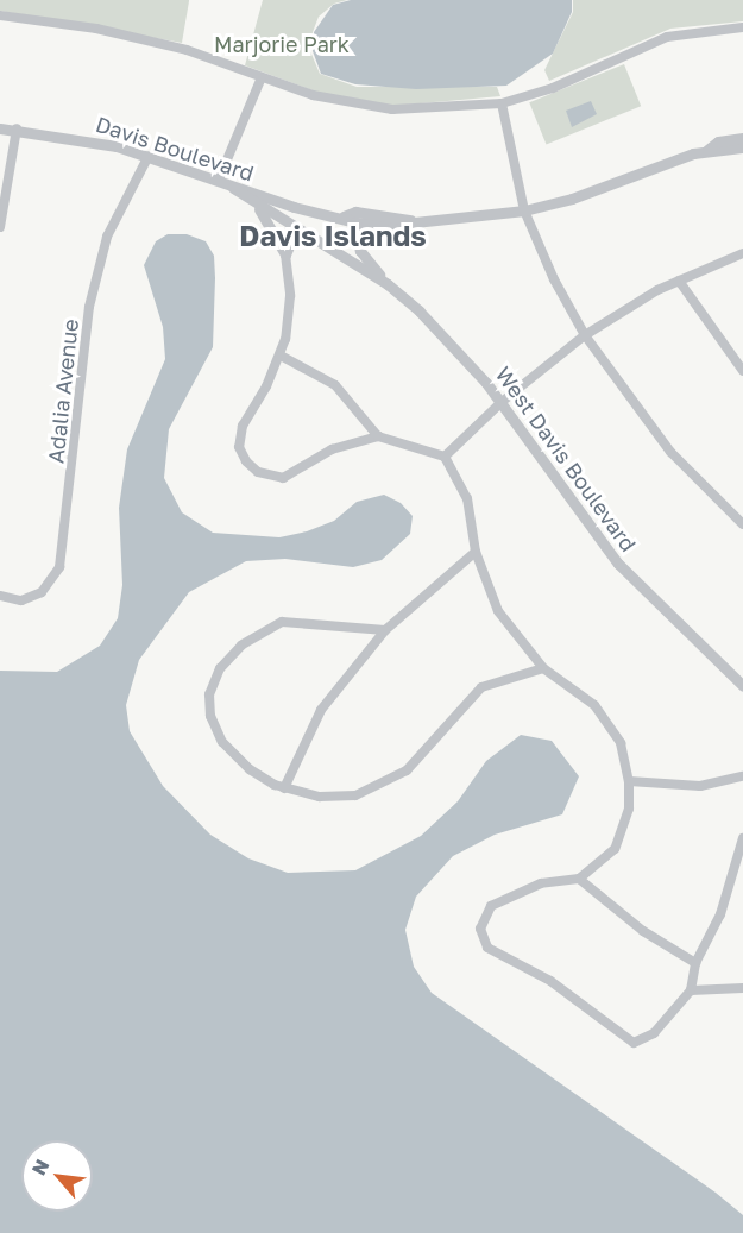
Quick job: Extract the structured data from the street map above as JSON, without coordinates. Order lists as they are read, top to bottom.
{
  "streets": {
    "street": ["Davis Boulevard", "Adalia Avenue", "West Davis Boulevard"]
  },
  "crossings": [
    ["Davis Boulevard", "Adalia Avenue"],
    ["Davis Boulevard", "West Davis Boulevard"]
  ],
  "districts": ["Davis Islands"],
  "parks": ["Marjorie Park"],
  "north": "top left"
}
